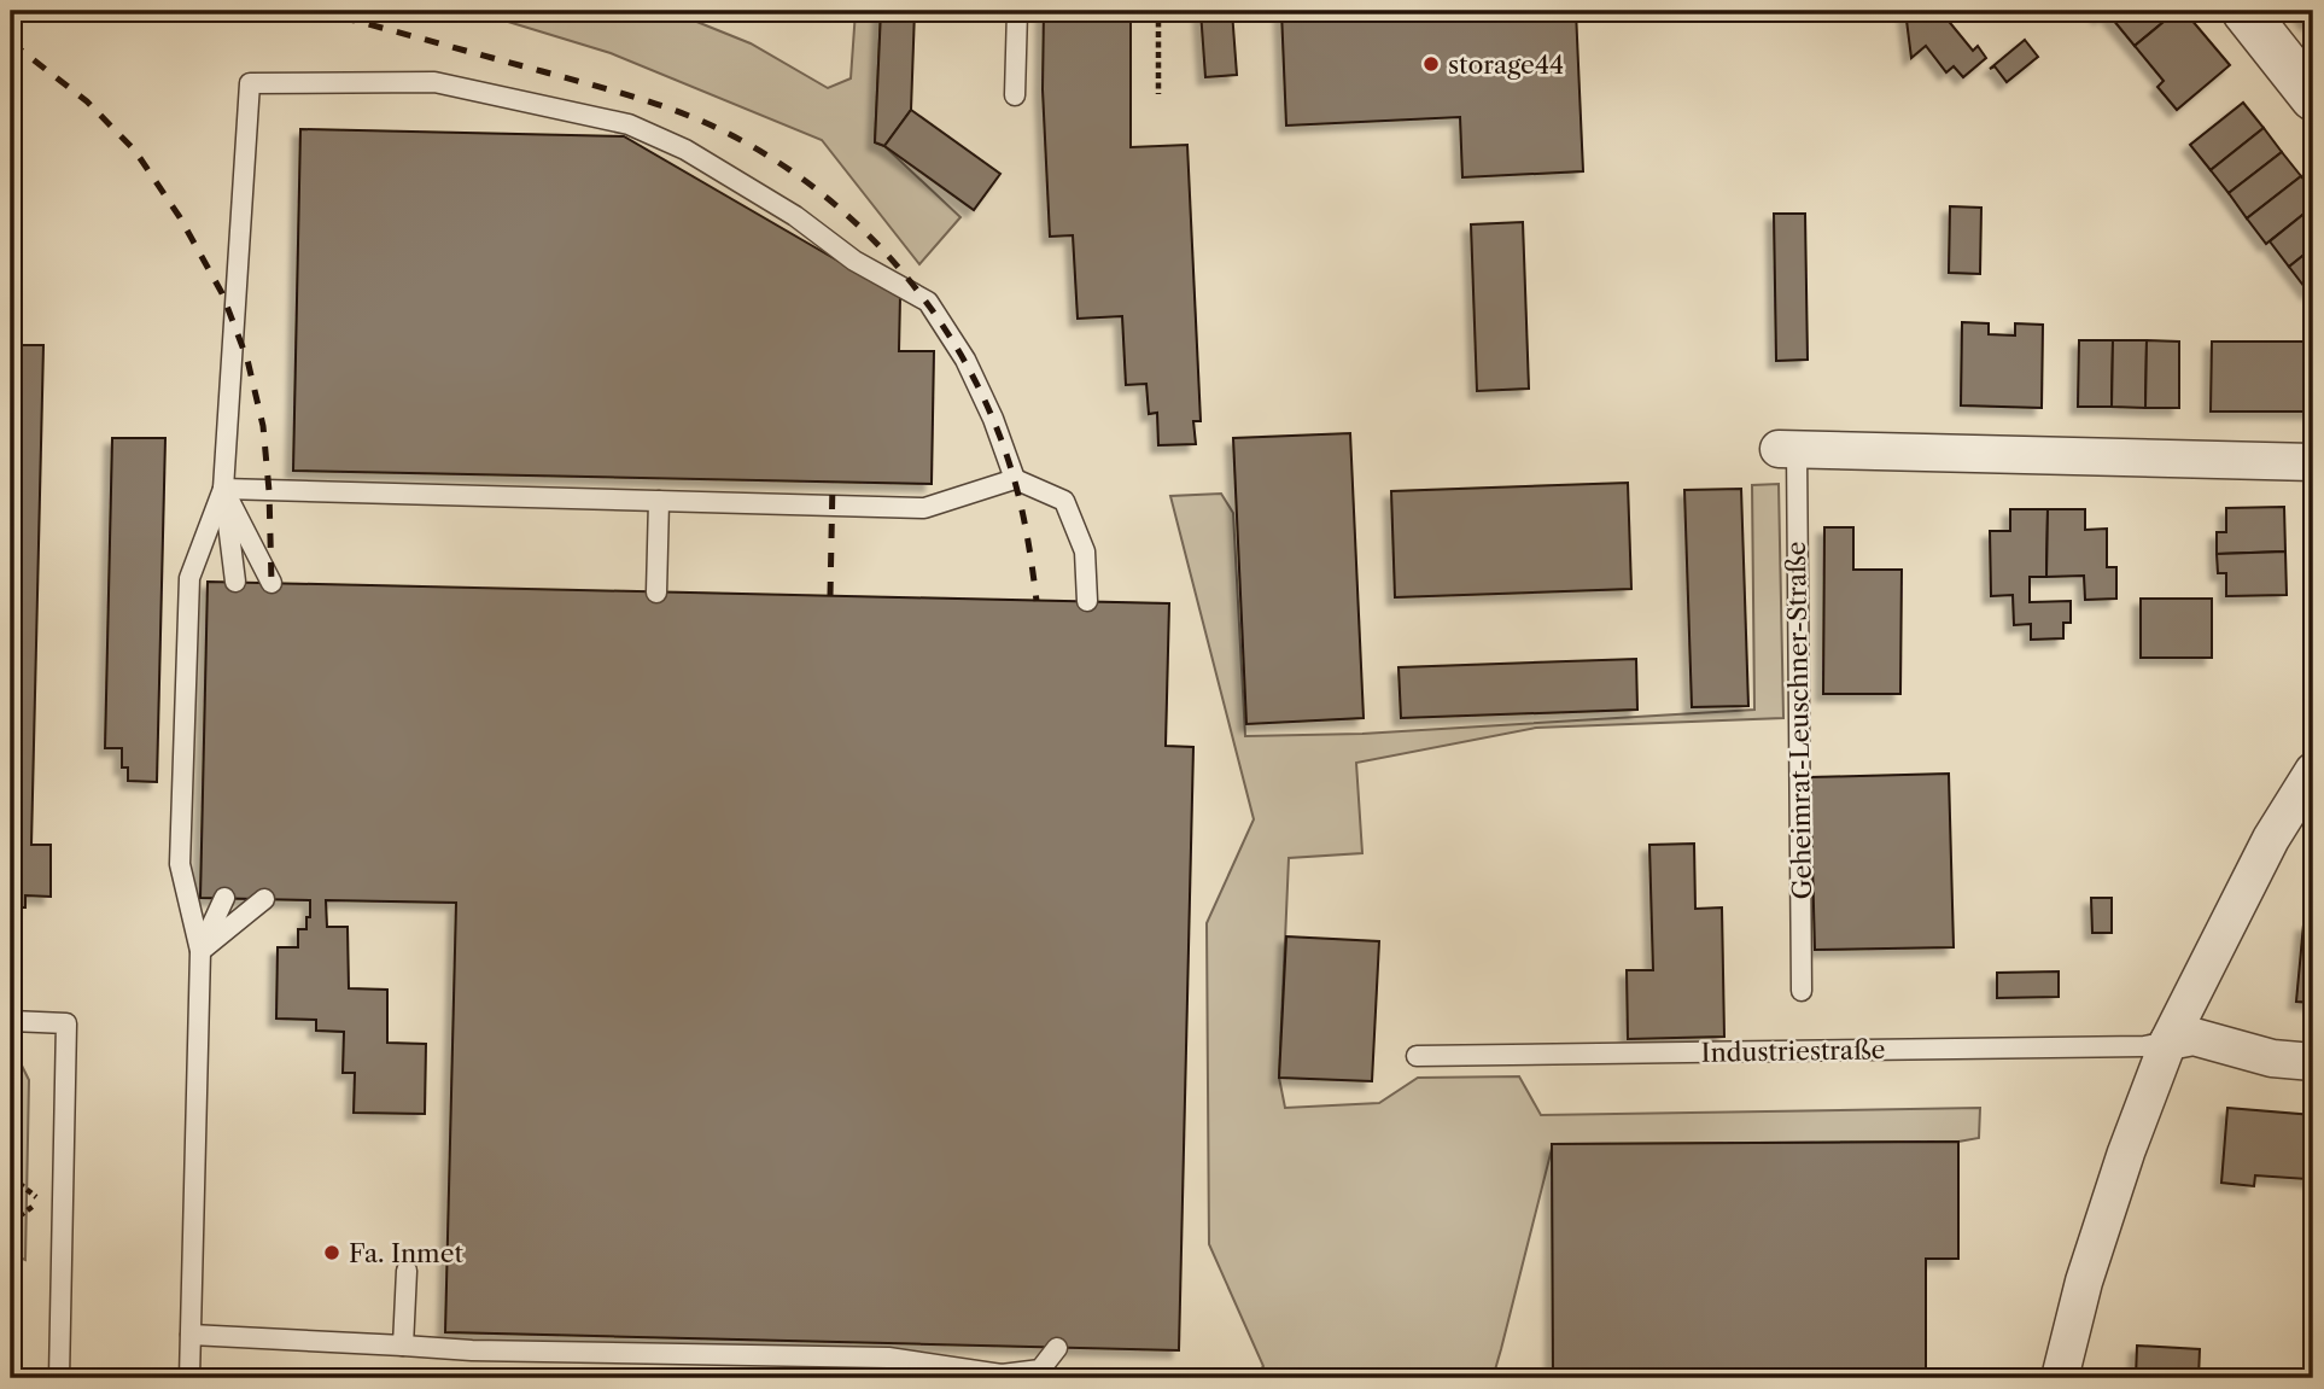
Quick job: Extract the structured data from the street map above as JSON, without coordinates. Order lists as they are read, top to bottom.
{
  "streets": {
    "street": ["Geheimrat-Leuschner-Straße"],
    "lane": ["Industriestraße"]
  },
  "places": ["storage44", "Fa. Inmet"]
}
